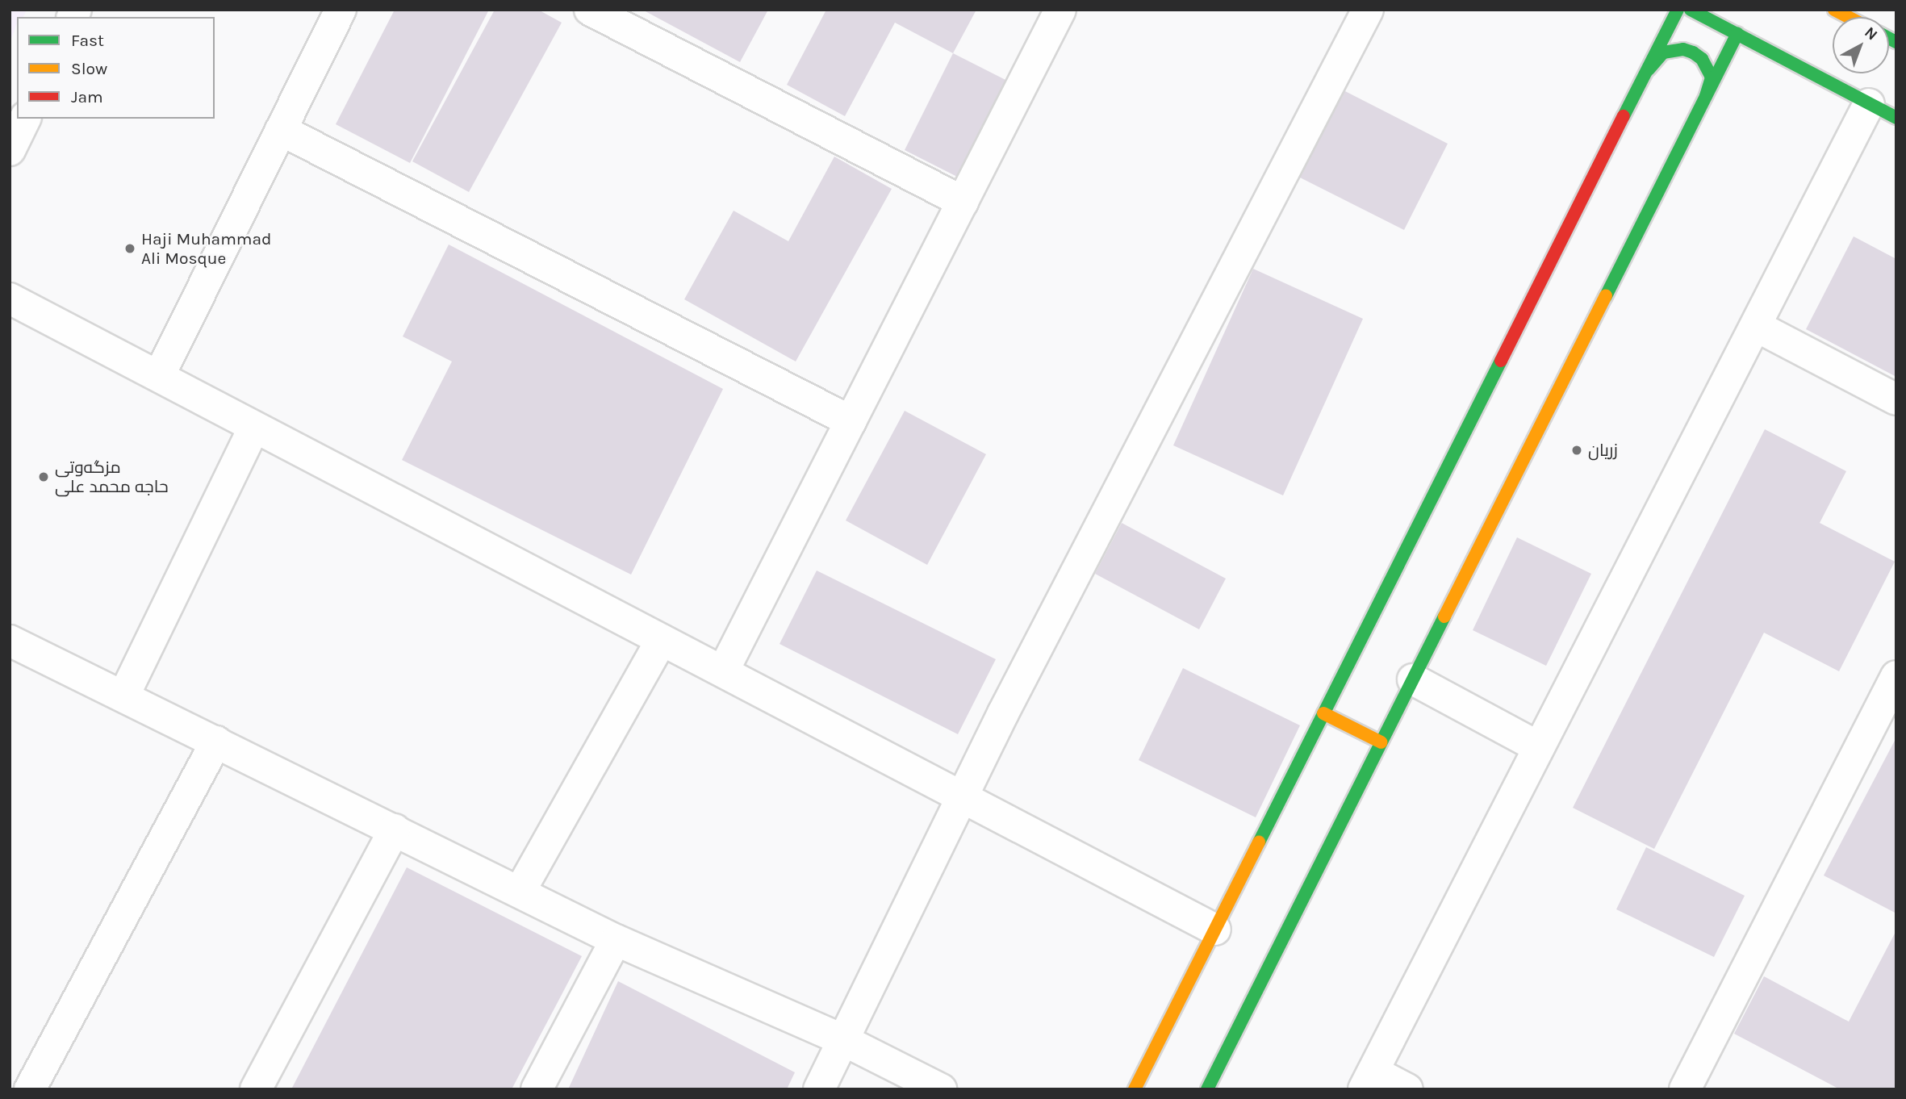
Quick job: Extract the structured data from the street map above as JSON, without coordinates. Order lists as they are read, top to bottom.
{
  "places": ["Haji Muhammad Ali Mosque", "زریان", "مزگه‌وتی حاجه‌ محمد علی"],
  "legend": ["Fast", "Slow", "Jam"],
  "north": "top right"
}
